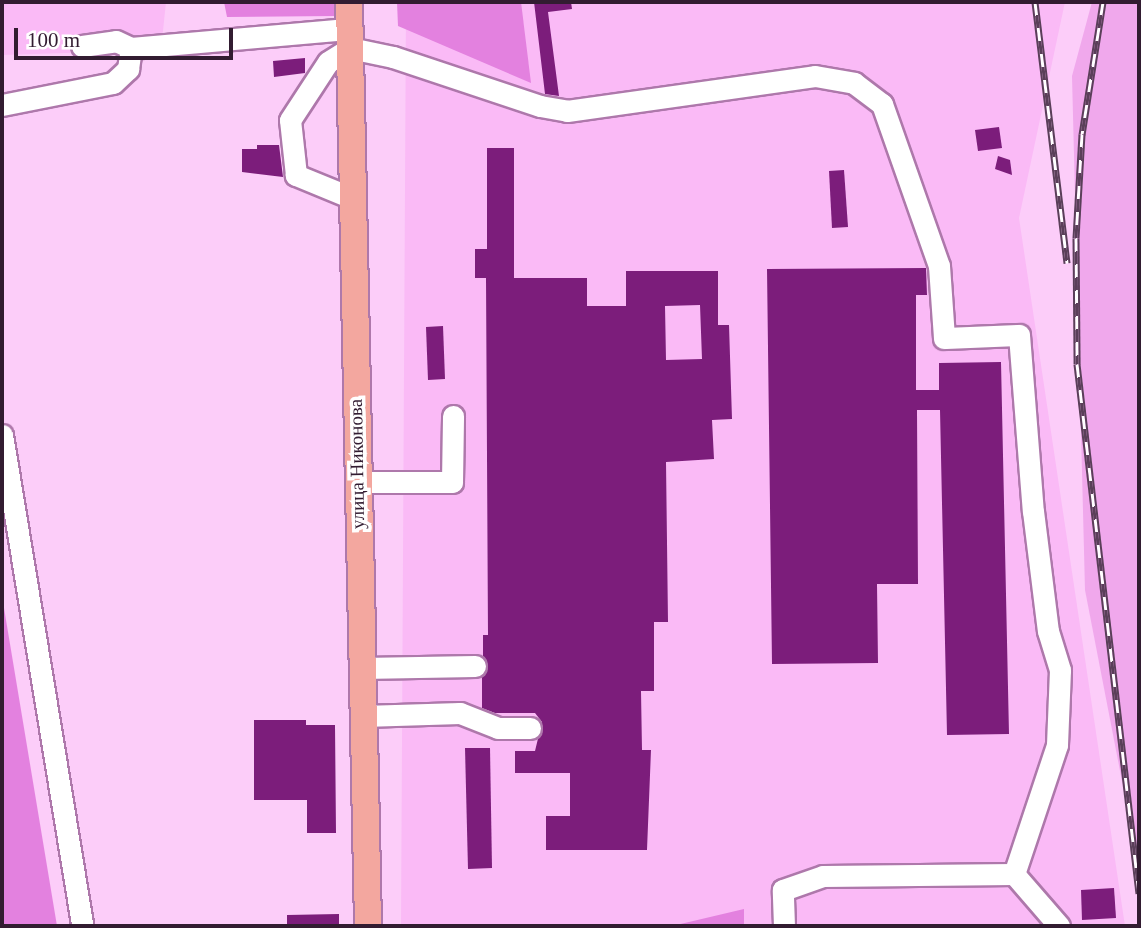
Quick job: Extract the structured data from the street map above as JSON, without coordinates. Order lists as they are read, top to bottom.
{
  "streets": {
    "main road": ["улица Никонова"]
  },
  "scale_bar": "100 m"
}
